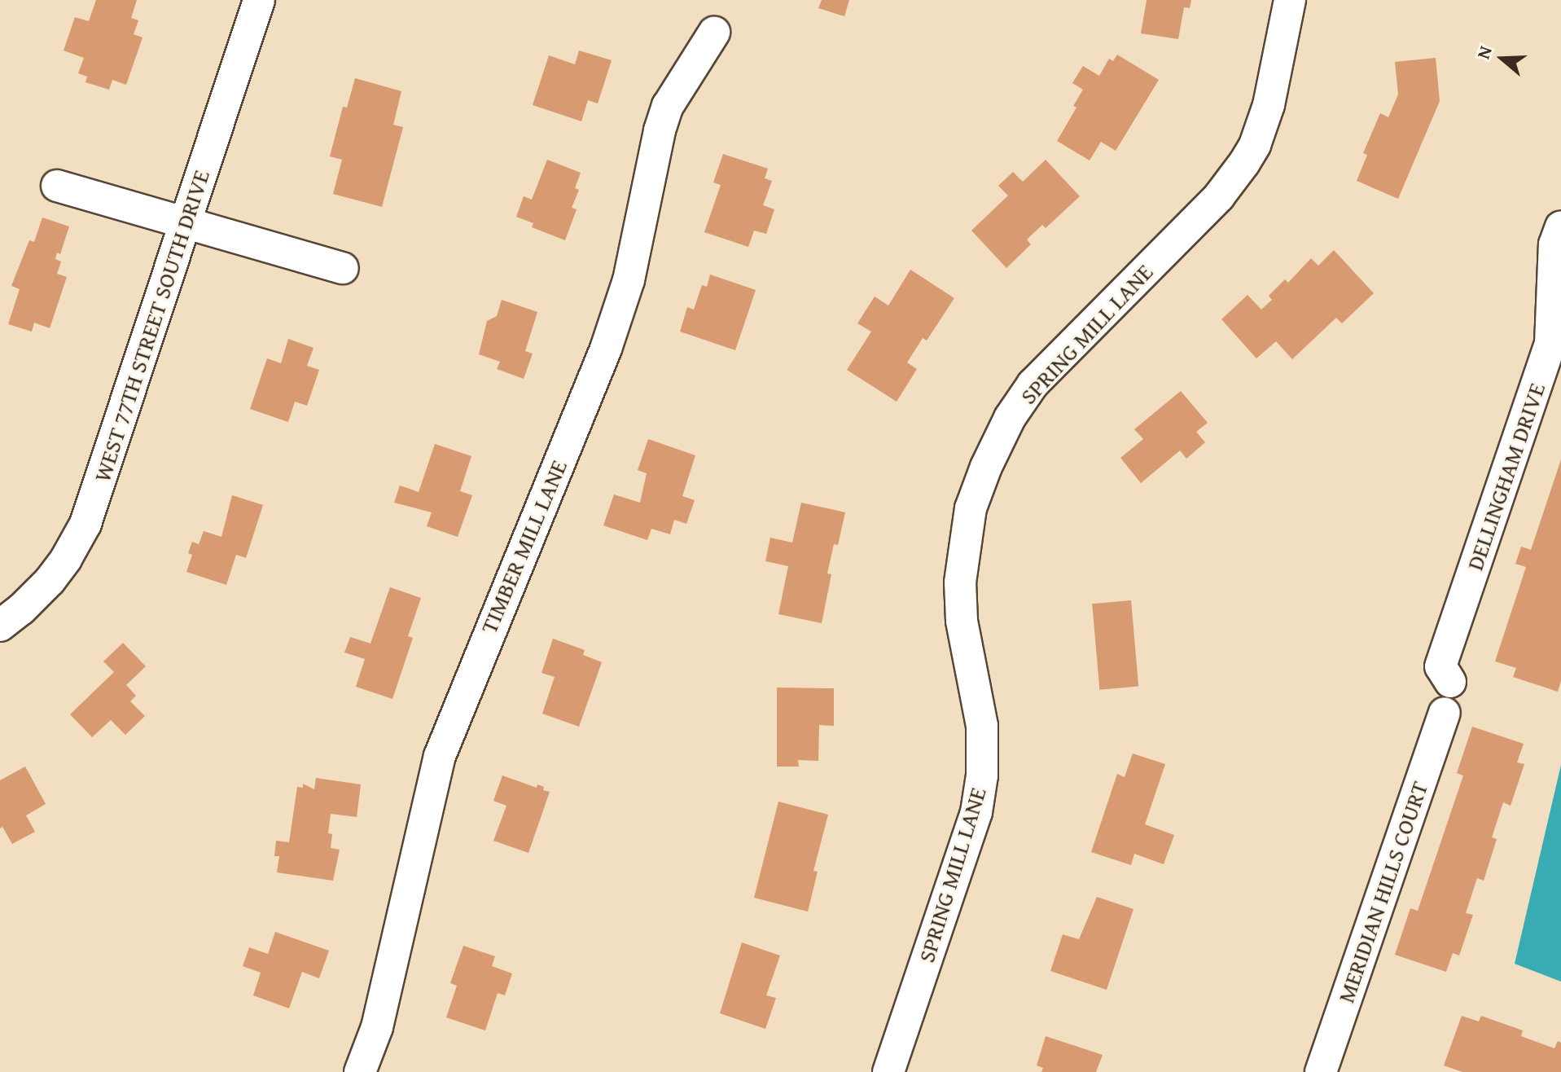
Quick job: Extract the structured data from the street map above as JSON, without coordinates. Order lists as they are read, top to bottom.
{
  "streets": {
    "street": [
      "WEST 77TH STREET SOUTH DRIVE",
      "SPRING MILL LANE",
      "DELLINGHAM DRIVE",
      "TIMBER MILL LANE",
      "MERIDIAN HILLS COURT"
    ]
  },
  "north": "left"
}
